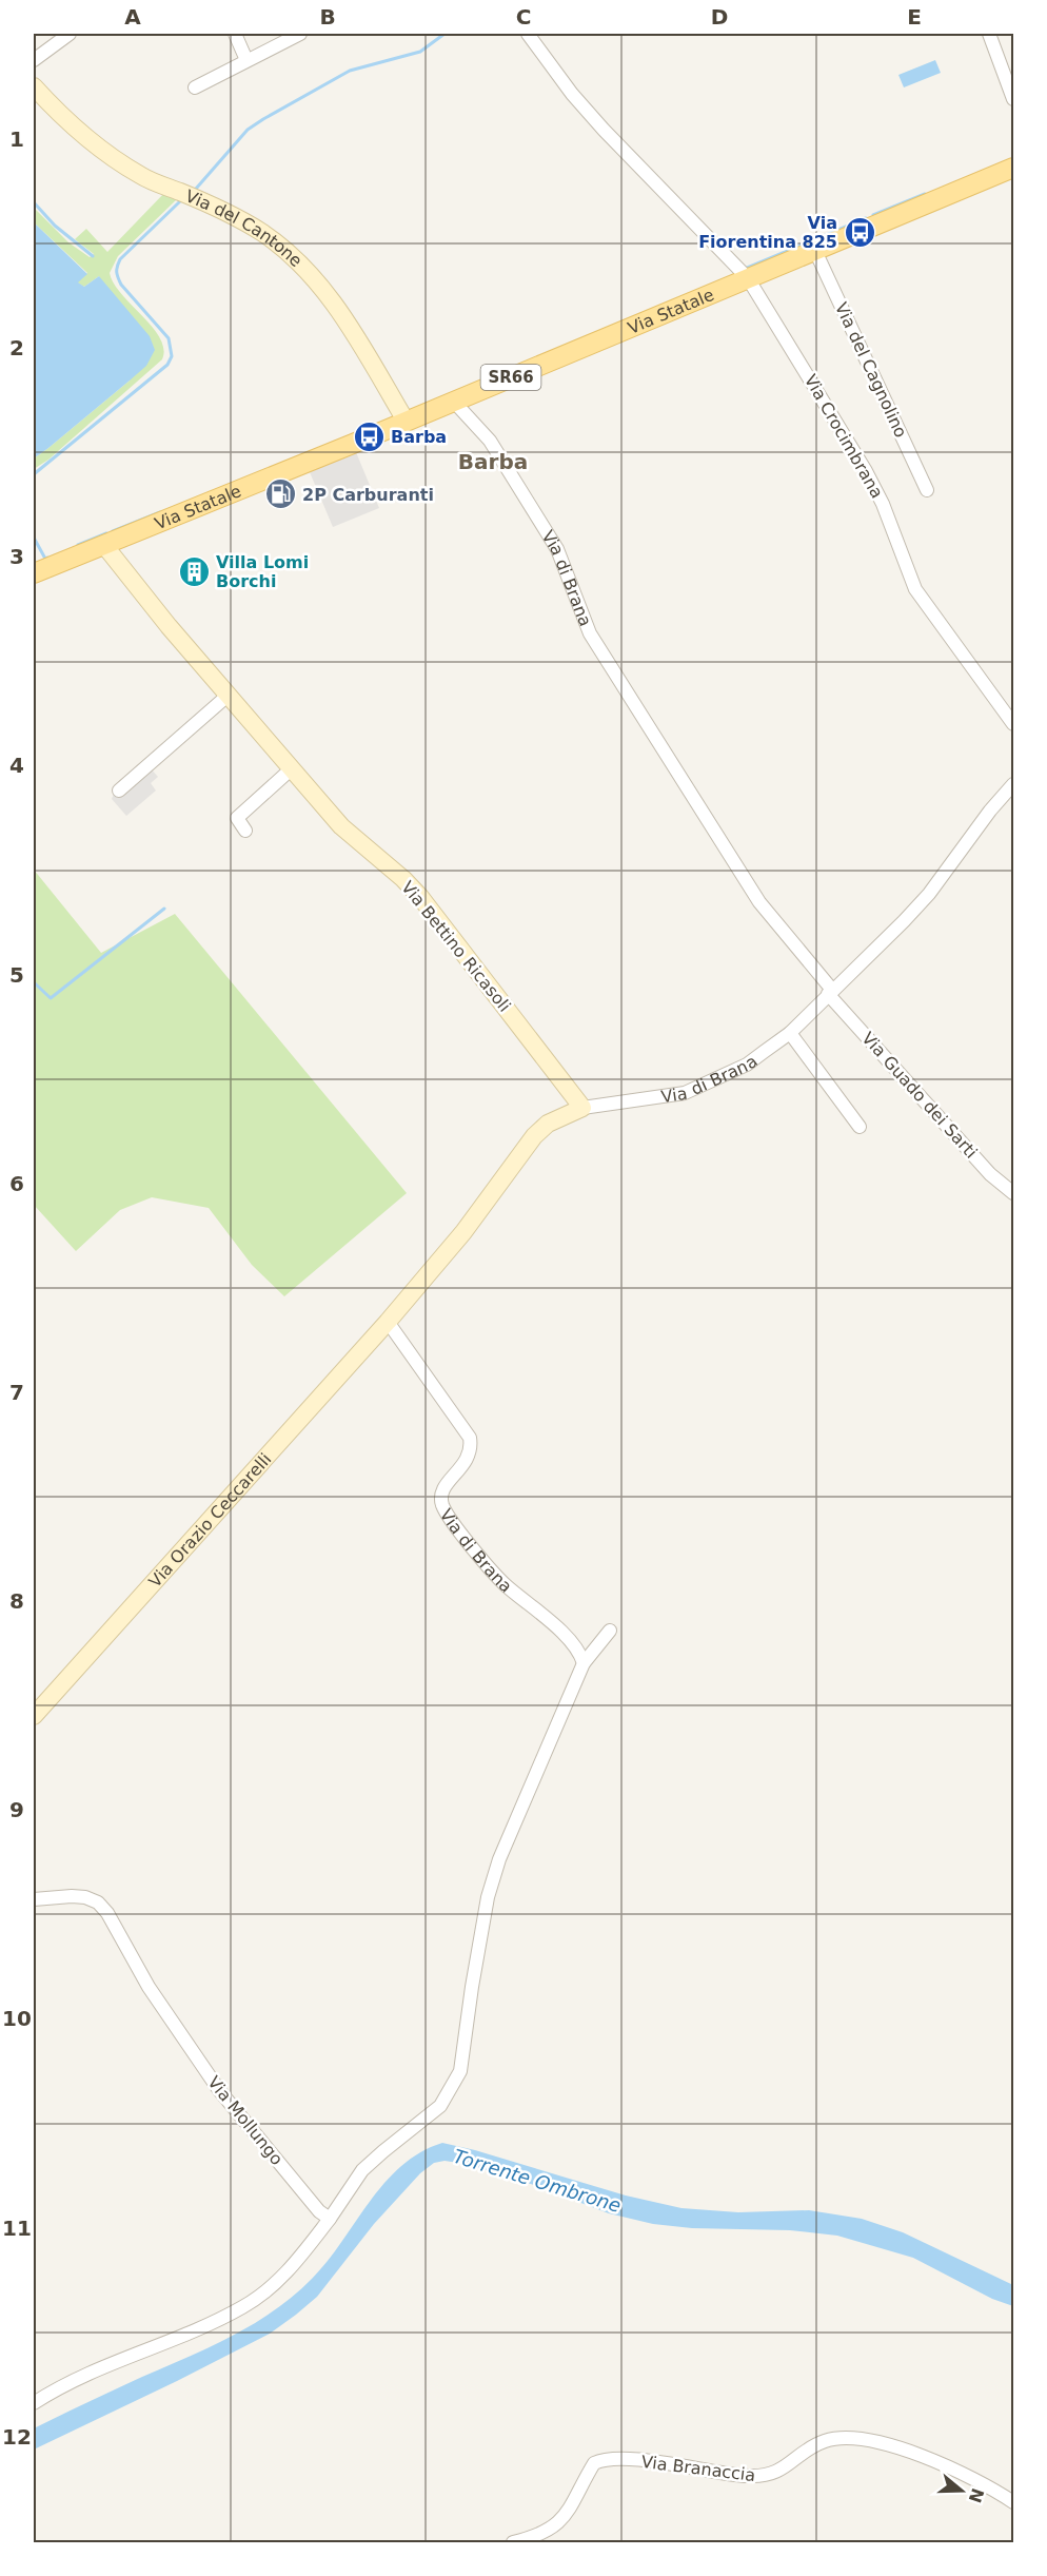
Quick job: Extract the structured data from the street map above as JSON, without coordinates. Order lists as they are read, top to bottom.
{
  "streets": {
    "main road": ["Via Statale", "SR66"],
    "street": [
      "Via del Cantone",
      "Via del Cagnolino",
      "Via Crocimbrana",
      "Via di Brana",
      "Via Bettino Ricasoli",
      "Via Guado dei Sarti",
      "Via Orazio Ceccarelli",
      "Via Mollungo",
      "Via Branaccia"
    ]
  },
  "crossings": [
    ["Via del Cantone", "Via Statale"],
    ["Via Statale", "SR66"],
    ["Via Statale", "Via Crocimbrana"],
    ["Via Statale", "Via di Brana"],
    ["Via Statale", "Via Bettino Ricasoli"],
    ["Via del Cagnolino", "SR66"],
    ["SR66", "Via Crocimbrana"],
    ["Via di Brana", "Via Bettino Ricasoli"],
    ["Via di Brana", "Via Guado dei Sarti"],
    ["Via di Brana", "Via Orazio Ceccarelli"]
  ],
  "districts": ["Barba"],
  "water": ["Torrente Ombrone"],
  "places": {
    "bus stop": ["Via Fiorentina 825", "Barba"],
    "fuel station": ["2P Carburanti"],
    "building": ["Villa Lomi Borchi"]
  },
  "north": "right",
  "grid": {
    "columns": [
      "A",
      "B",
      "C",
      "D",
      "E"
    ],
    "rows": [
      "1",
      "2",
      "3",
      "4",
      "5",
      "6",
      "7",
      "8",
      "9",
      "10",
      "11",
      "12"
    ]
  }
}
